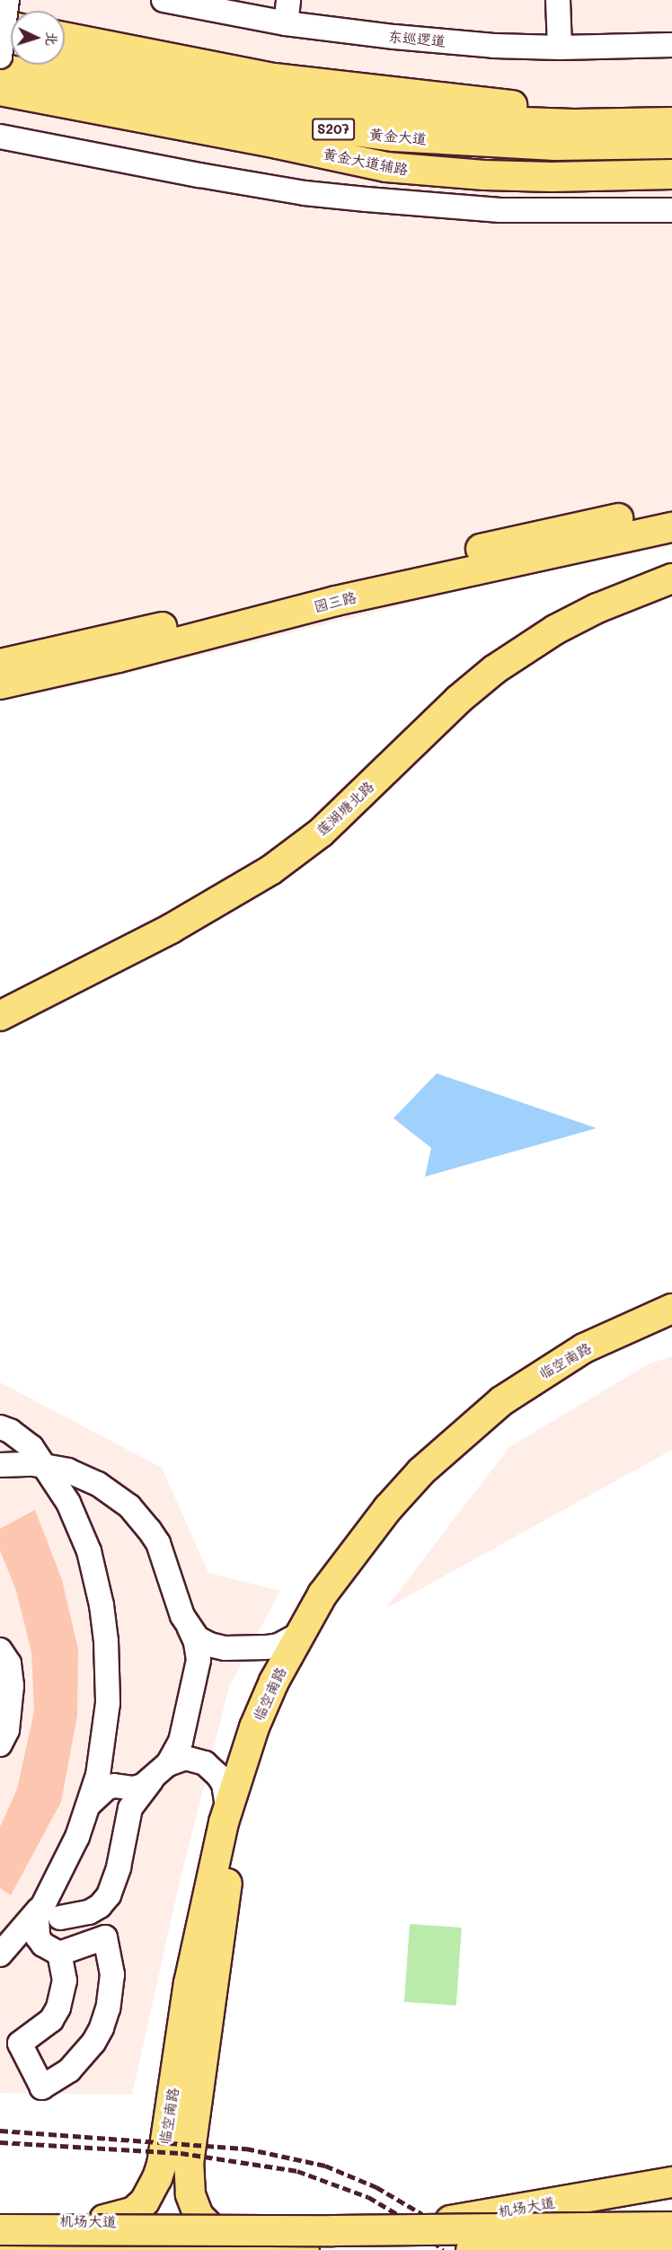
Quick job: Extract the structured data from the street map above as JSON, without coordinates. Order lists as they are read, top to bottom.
{
  "streets": {
    "highway": ["机场大道"],
    "main road": [
      "S207",
      "黄金大道",
      "黄金大道辅路",
      "园三路",
      "莲湖塘北路",
      "临空南路"
    ],
    "street": ["东巡逻道"]
  },
  "crossings": [
    ["临空南路", "机场大道"]
  ],
  "north": "right"
}
